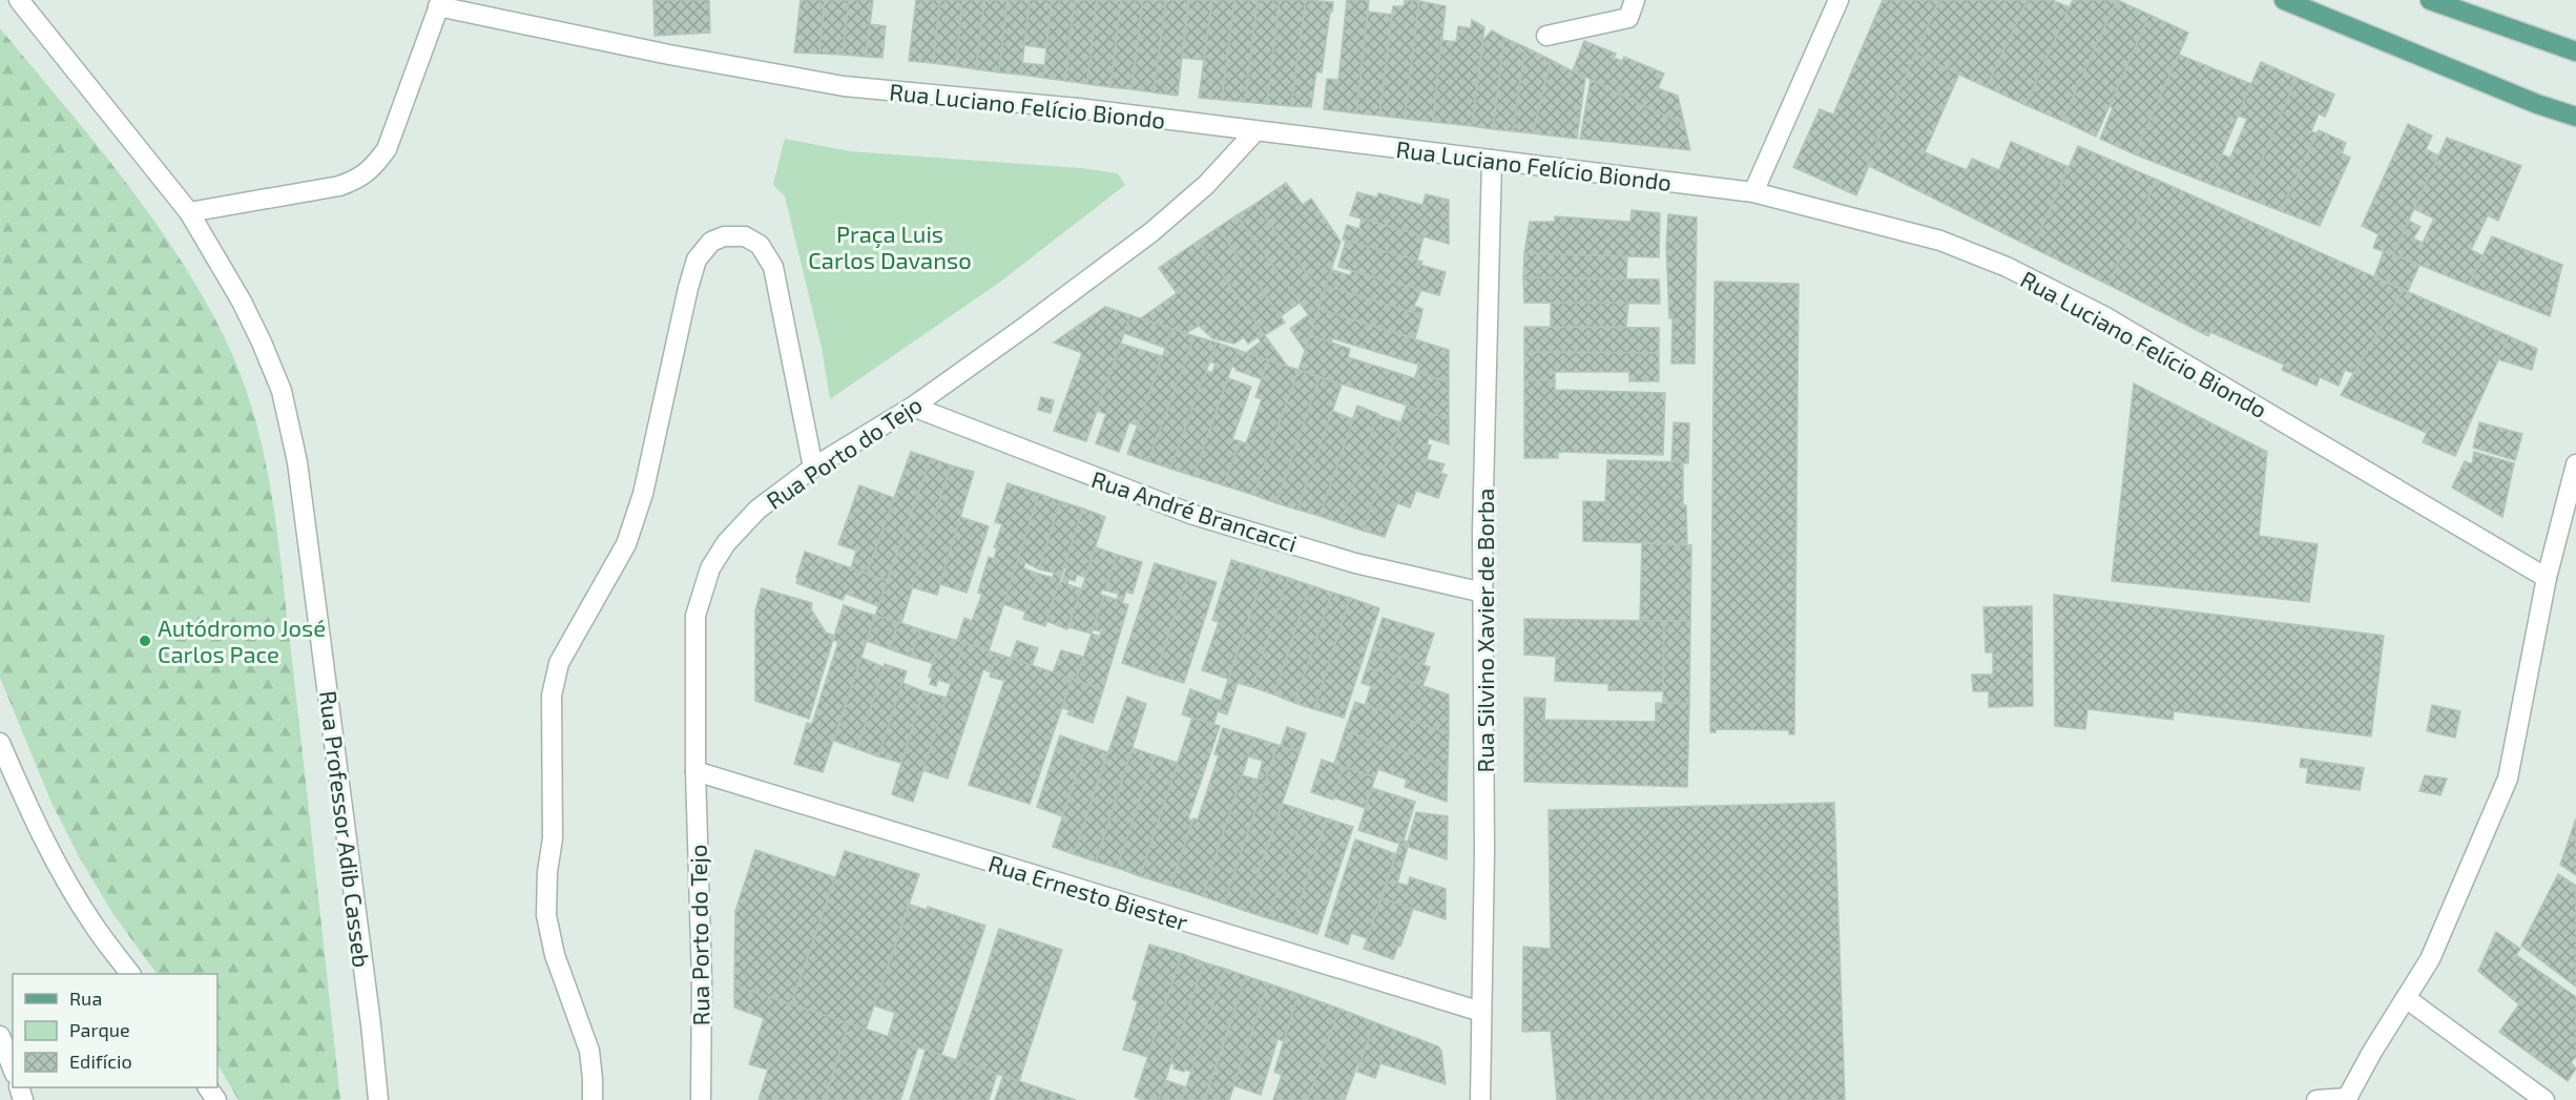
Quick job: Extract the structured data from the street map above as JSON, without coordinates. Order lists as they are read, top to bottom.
{
  "streets": {
    "street": [
      "Rua Luciano Felício Biondo",
      "Rua Porto do Tejo",
      "Rua André Brancacci",
      "Rua Silvino Xavier de Borba",
      "Rua Professor Adib Casseb",
      "Rua Ernesto Biester"
    ]
  },
  "crossings": [
    ["Rua Luciano Felício Biondo", "Rua Porto do Tejo"],
    ["Rua Luciano Felício Biondo", "Rua Silvino Xavier de Borba"],
    ["Rua Porto do Tejo", "Rua André Brancacci"],
    ["Rua Porto do Tejo", "Rua Ernesto Biester"],
    ["Rua André Brancacci", "Rua Silvino Xavier de Borba"],
    ["Rua Silvino Xavier de Borba", "Rua Ernesto Biester"]
  ],
  "parks": ["Praça Luis Carlos Davanso"],
  "places": ["Autódromo José Carlos Pace"],
  "legend": ["Rua", "Parque", "Edifício"]
}
